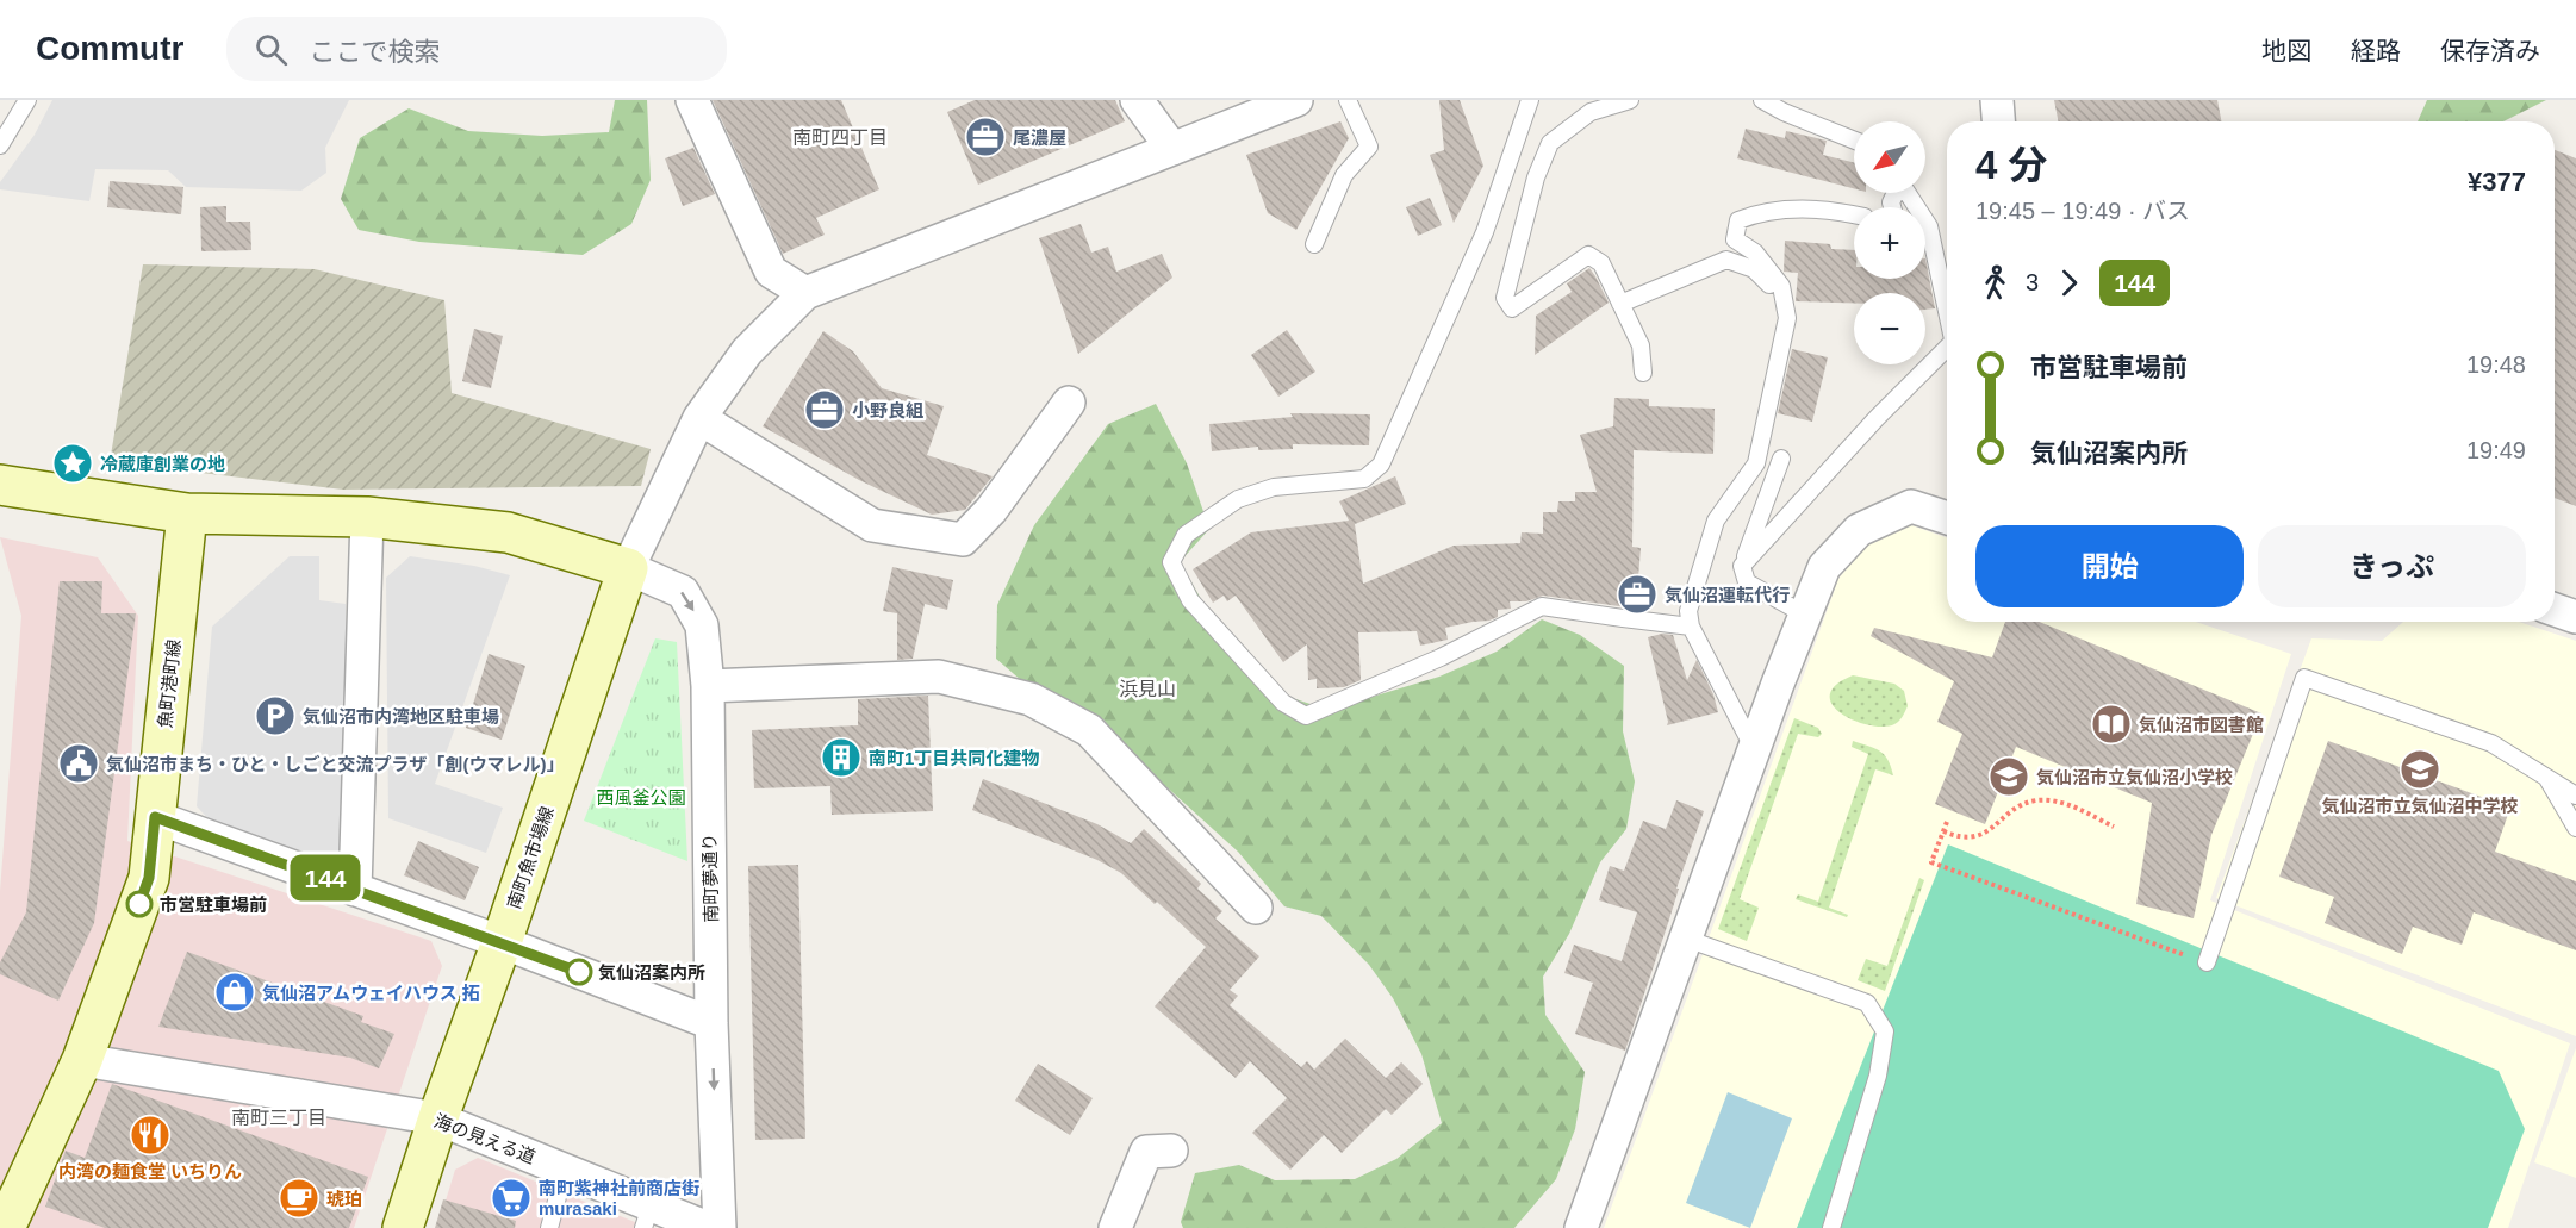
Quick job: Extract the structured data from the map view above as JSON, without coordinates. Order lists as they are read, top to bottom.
{
  "streets": {
    "street": [
      "魚町港町線",
      "南町魚市場線",
      "南町夢通り",
      "海の見える道"
    ]
  },
  "crossings": [
    ["魚町港町線", "海の見える道"],
    ["南町魚市場線", "南町夢通り"],
    ["南町魚市場線", "海の見える道"]
  ],
  "one_way": ["南町夢通り"],
  "districts": ["南町四丁目", "浜見山", "南町三丁目"],
  "parks": ["西風釜公園"],
  "places": {
    "office": ["尾濃屋", "小野良組", "気仙沼運転代行"],
    "place": ["冷蔵庫創業の地"],
    "parking": ["気仙沼市内湾地区駐車場"],
    "library": ["気仙沼市図書館"],
    "building": ["南町1丁目共同化建物"],
    "public building": ["気仙沼市まち・ひと・しごと交流プラザ「創(ウマレル)」"],
    "school or university": ["気仙沼市立気仙沼中学校", "気仙沼市立気仙沼小学校"],
    "other": ["市営駐車場前", "気仙沼案内所"],
    "shop": ["気仙沼アムウェイハウス 拓"],
    "restaurant": ["内湾の麺食堂 いちりん"],
    "cafe": ["琥珀"],
    "supermarket": ["南町紫神社前商店街 murasaki"]
  },
  "lines": ["bus line 144"],
  "north": "bottom left",
  "page": {
    "header": "Commutr",
    "search": "ここで検索",
    "nav": ["地図", "経路", "保存済み"],
    "on_map": "144",
    "map_buttons": ["+", "−"],
    "heading": ["4 分", "19:45 – 19:49 · バス", "¥377"],
    "legs": ["3", "144"],
    "list": [
      {
        "name": "市営駐車場前",
        "value": "19:48"
      },
      {
        "name": "気仙沼案内所",
        "value": "19:49"
      }
    ],
    "buttons": ["開始", "きっぷ"]
  }
}
